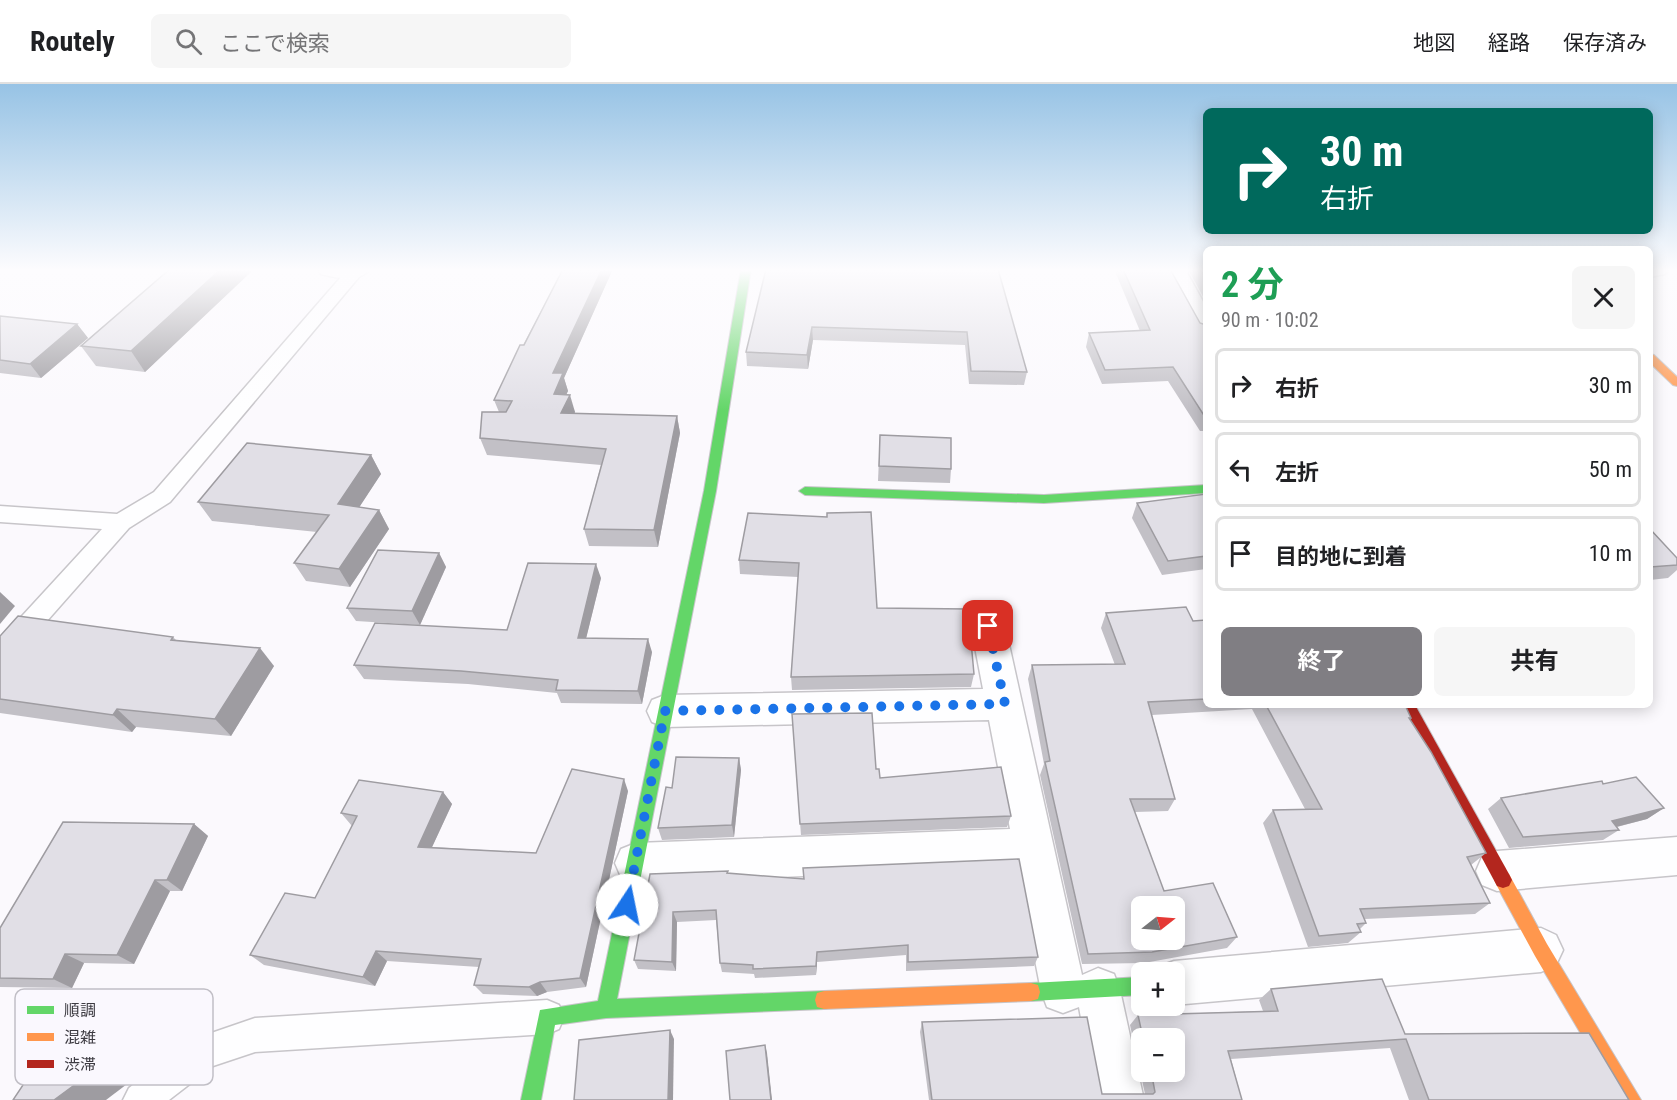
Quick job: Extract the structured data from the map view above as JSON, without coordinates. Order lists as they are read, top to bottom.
{
  "legend": ["順調", "混雑", "渋滞"],
  "north": "right",
  "page": {
    "header": "Routely",
    "search": "ここで検索",
    "nav": ["地図", "経路", "保存済み"],
    "turn": ["30 m", "右折"],
    "heading": ["2 分", "90 m · 10:02"],
    "list": [
      {
        "name": "右折",
        "value": "30 m"
      },
      {
        "name": "左折",
        "value": "50 m"
      },
      {
        "name": "目的地に到着",
        "value": "10 m"
      }
    ],
    "buttons": ["終了", "共有"],
    "map_buttons": ["+", "−"]
  }
}
